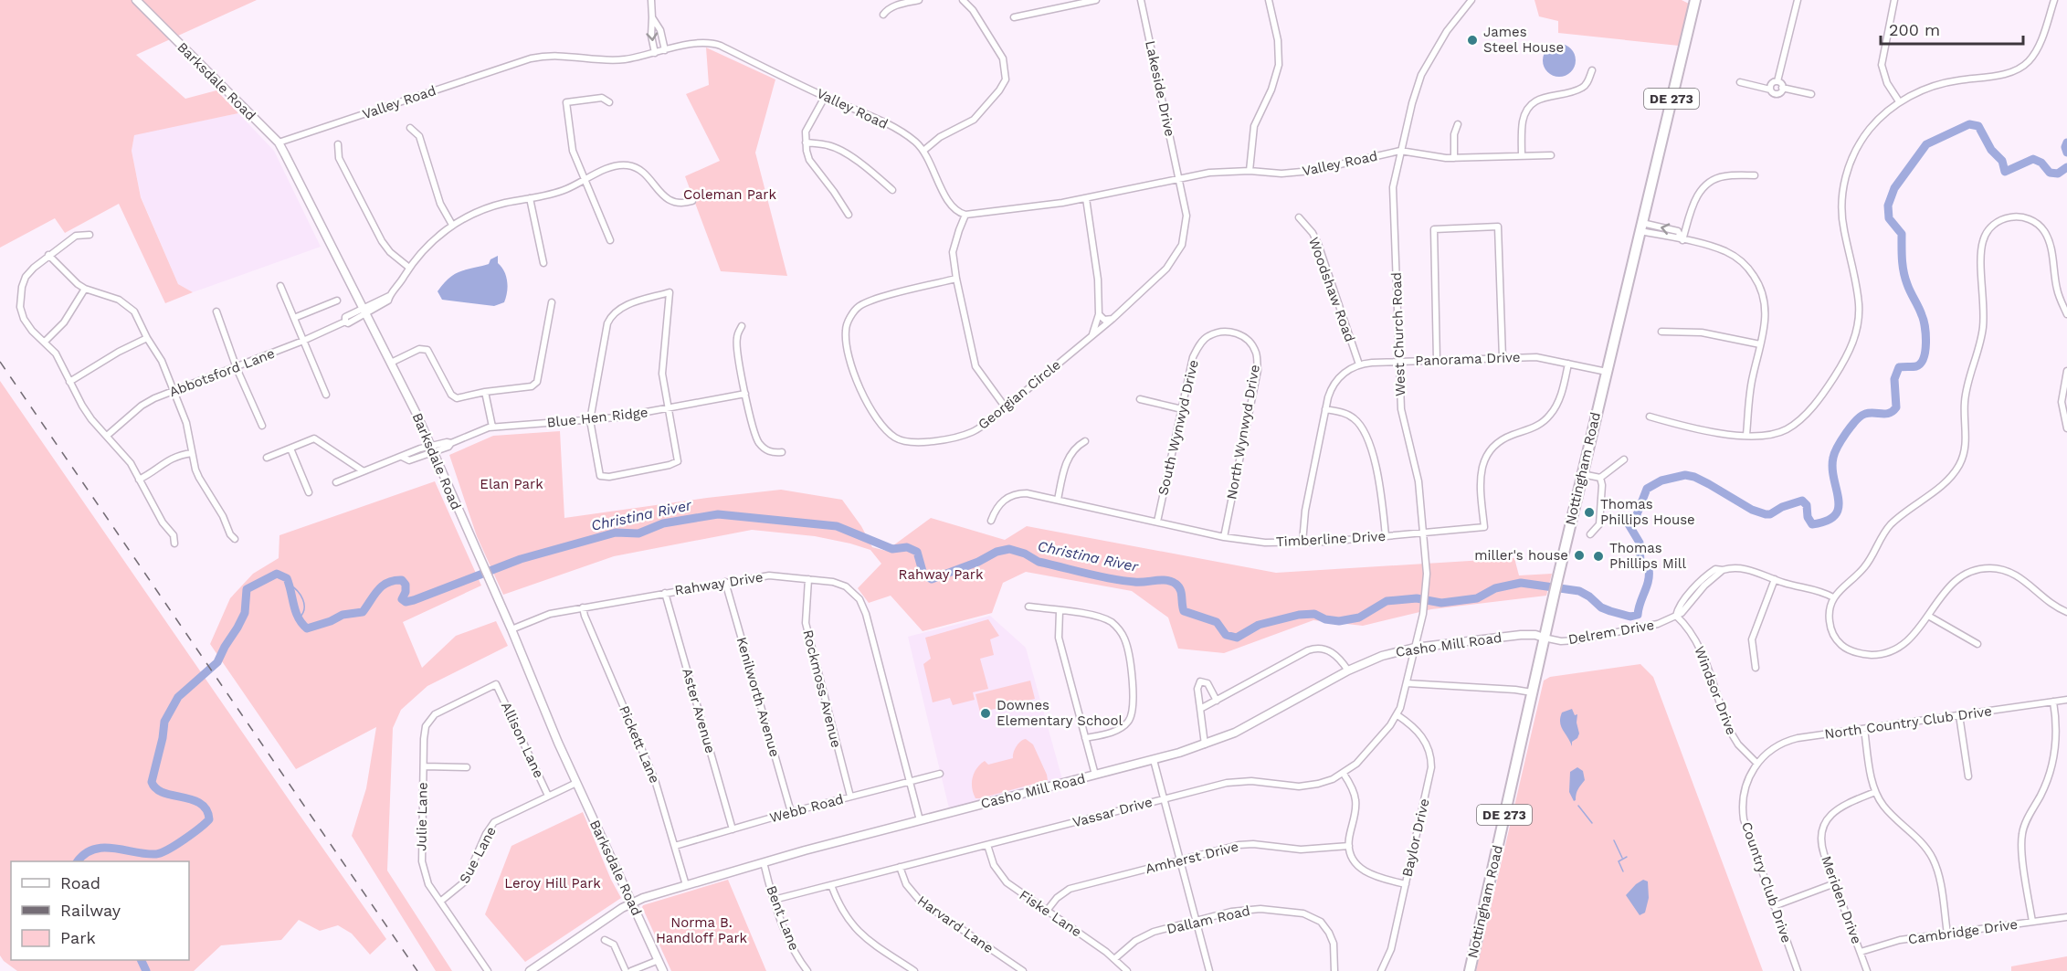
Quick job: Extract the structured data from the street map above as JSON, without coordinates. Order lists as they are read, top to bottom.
{
  "streets": {
    "main road": ["DE 273", "Nottingham Road"],
    "street": [
      "Barksdale Road",
      "Lakeside Drive",
      "Valley Road",
      "Woodshaw Road",
      "West Church Road",
      "Panorama Drive",
      "Abbotsford Lane",
      "Georgian Circle",
      "Blue Hen Ridge",
      "South Wynwyd Drive",
      "North Wynwyd Drive",
      "Timberline Drive",
      "Rahway Drive",
      "Delrem Drive",
      "Casho Mill Road",
      "Rockmoss Avenue",
      "Windsor Drive",
      "Kenilworth Avenue",
      "Aster Avenue",
      "North Country Club Drive",
      "Allison Lane",
      "Pickett Lane",
      "Webb Road",
      "Vassar Drive",
      "Julie Lane",
      "Baylor Drive",
      "Sue Lane",
      "Amherst Drive",
      "Country Club Drive",
      "Meriden Drive",
      "Fiske Lane",
      "Bent Lane",
      "Dallam Road",
      "Harvard Lane",
      "Cambridge Drive"
    ]
  },
  "crossings": [
    ["Barksdale Road", "Valley Road"],
    ["Barksdale Road", "Abbotsford Lane"],
    ["Barksdale Road", "Blue Hen Ridge"],
    ["Barksdale Road", "Rahway Drive"],
    ["Barksdale Road", "Casho Mill Road"],
    ["Barksdale Road", "Sue Lane"],
    ["Lakeside Drive", "Valley Road"],
    ["Lakeside Drive", "Georgian Circle"],
    ["Valley Road", "West Church Road"],
    ["Valley Road", "Georgian Circle"],
    ["Woodshaw Road", "Panorama Drive"],
    ["West Church Road", "Panorama Drive"],
    ["West Church Road", "Timberline Drive"],
    ["West Church Road", "Casho Mill Road"],
    ["West Church Road", "Vassar Drive"],
    ["Panorama Drive", "Nottingham Road"],
    ["Panorama Drive", "Timberline Drive"],
    ["South Wynwyd Drive", "North Wynwyd Drive"],
    ["South Wynwyd Drive", "Timberline Drive"],
    ["North Wynwyd Drive", "Timberline Drive"],
    ["Nottingham Road", "Delrem Drive"],
    ["Nottingham Road", "Casho Mill Road"],
    ["Rahway Drive", "Casho Mill Road"],
    ["Rahway Drive", "Rockmoss Avenue"],
    ["Rahway Drive", "Kenilworth Avenue"],
    ["Rahway Drive", "Aster Avenue"],
    ["Rahway Drive", "Pickett Lane"],
    ["Rahway Drive", "Webb Road"],
    ["Delrem Drive", "Casho Mill Road"],
    ["Delrem Drive", "Windsor Drive"],
    ["Casho Mill Road", "Pickett Lane"],
    ["Casho Mill Road", "Bent Lane"],
    ["Rockmoss Avenue", "Webb Road"],
    ["Windsor Drive", "North Country Club Drive"],
    ["Windsor Drive", "Country Club Drive"],
    ["Kenilworth Avenue", "Webb Road"],
    ["Aster Avenue", "Webb Road"],
    ["North Country Club Drive", "Country Club Drive"],
    ["Allison Lane", "Julie Lane"],
    ["Allison Lane", "Sue Lane"],
    ["Pickett Lane", "Webb Road"],
    ["Vassar Drive", "Baylor Drive"],
    ["Vassar Drive", "Fiske Lane"],
    ["Vassar Drive", "Bent Lane"],
    ["Vassar Drive", "Harvard Lane"],
    ["Julie Lane", "Sue Lane"],
    ["Amherst Drive", "Fiske Lane"],
    ["Meriden Drive", "Cambridge Drive"],
    ["Fiske Lane", "Dallam Road"]
  ],
  "water": ["Christina River"],
  "parks": [
    "Coleman Park",
    "Elan Park",
    "Rahway Park",
    "Leroy Hill Park",
    "Norma B. Handloff Park"
  ],
  "places": [
    "James Steel House",
    "Thomas Phillips House",
    "miller's house",
    "Thomas Phillips Mill",
    "Downes Elementary School"
  ],
  "legend": ["Road", "Railway", "Park"],
  "scale_bar": "200 m"
}
